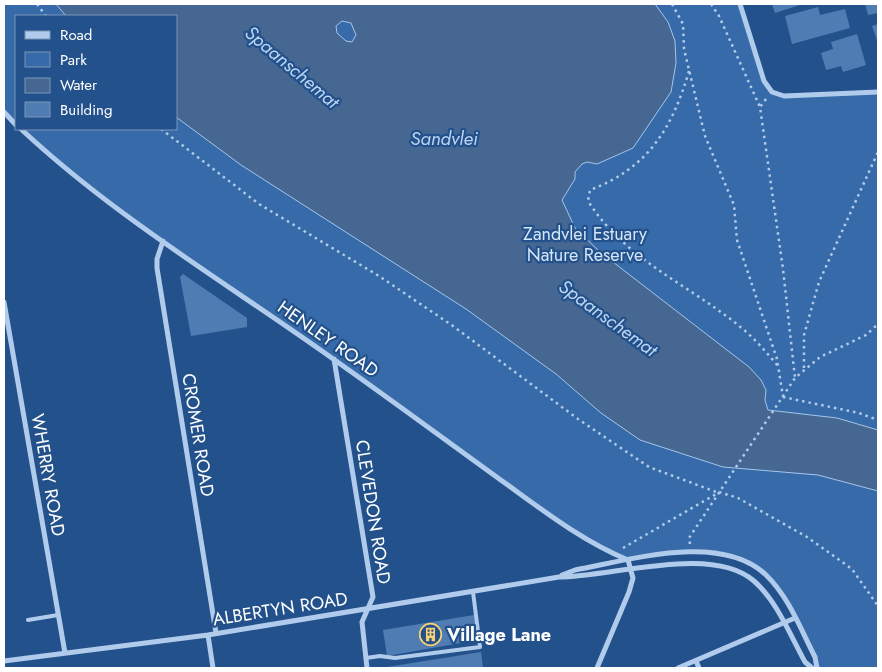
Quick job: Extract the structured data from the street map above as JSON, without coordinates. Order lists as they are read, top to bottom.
{
  "streets": {
    "street": [
      "HENLEY ROAD",
      "CROMER ROAD",
      "WHERRY ROAD",
      "CLEVEDON ROAD",
      "ALBERTYN ROAD"
    ]
  },
  "crossings": [
    ["HENLEY ROAD", "CROMER ROAD"],
    ["HENLEY ROAD", "CLEVEDON ROAD"],
    ["HENLEY ROAD", "ALBERTYN ROAD"],
    ["CROMER ROAD", "ALBERTYN ROAD"],
    ["WHERRY ROAD", "ALBERTYN ROAD"],
    ["CLEVEDON ROAD", "ALBERTYN ROAD"]
  ],
  "water": ["Spaanschemat", "Sandvlei"],
  "parks": ["Zandvlei Estuary Nature Reserve"],
  "places": {
    "building": ["Village Lane"]
  },
  "legend": [
    "Road",
    "Park",
    "Water",
    "Building"
  ]
}
